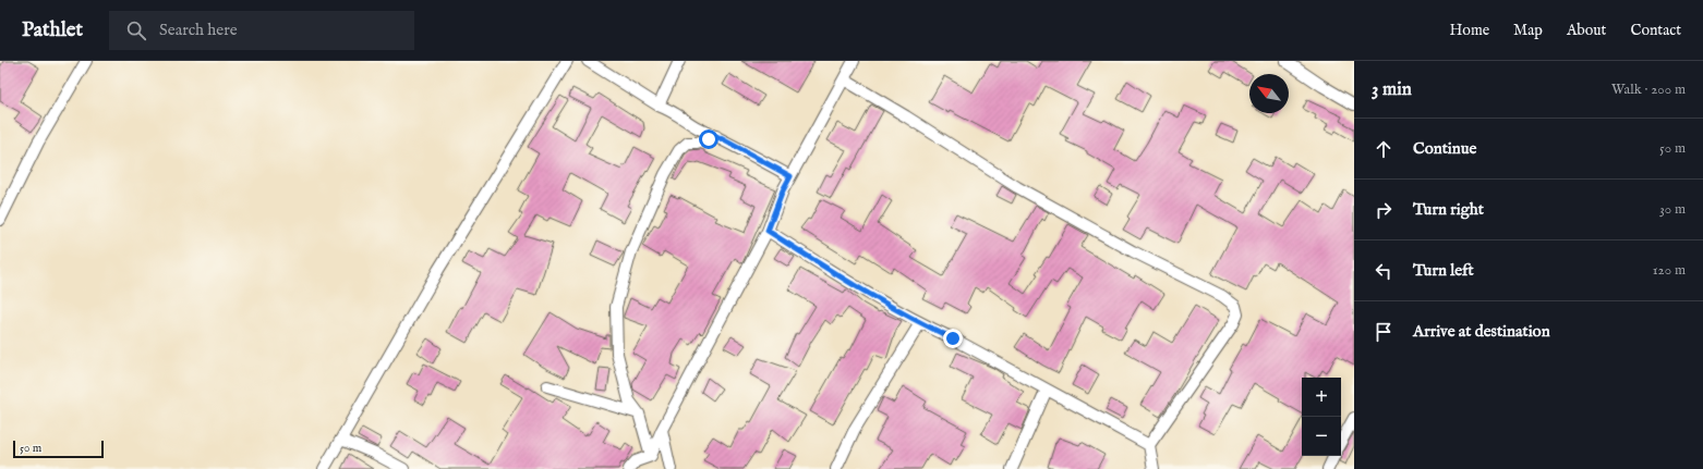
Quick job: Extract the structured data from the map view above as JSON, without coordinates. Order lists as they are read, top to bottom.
{
  "scale_bar": "50 m",
  "north": "top left",
  "page": {
    "header": "Pathlet",
    "search": "Search here",
    "nav": [
      "Home",
      "Map",
      "About",
      "Contact"
    ],
    "heading": ["3 min", "Walk · 200 m"],
    "list": [
      ["Continue", "50 m"],
      ["Turn right", "30 m"],
      ["Turn left", "120 m"],
      "Arrive at destination"
    ],
    "map_buttons": ["+", "−"],
    "scale": "50 m"
  }
}
